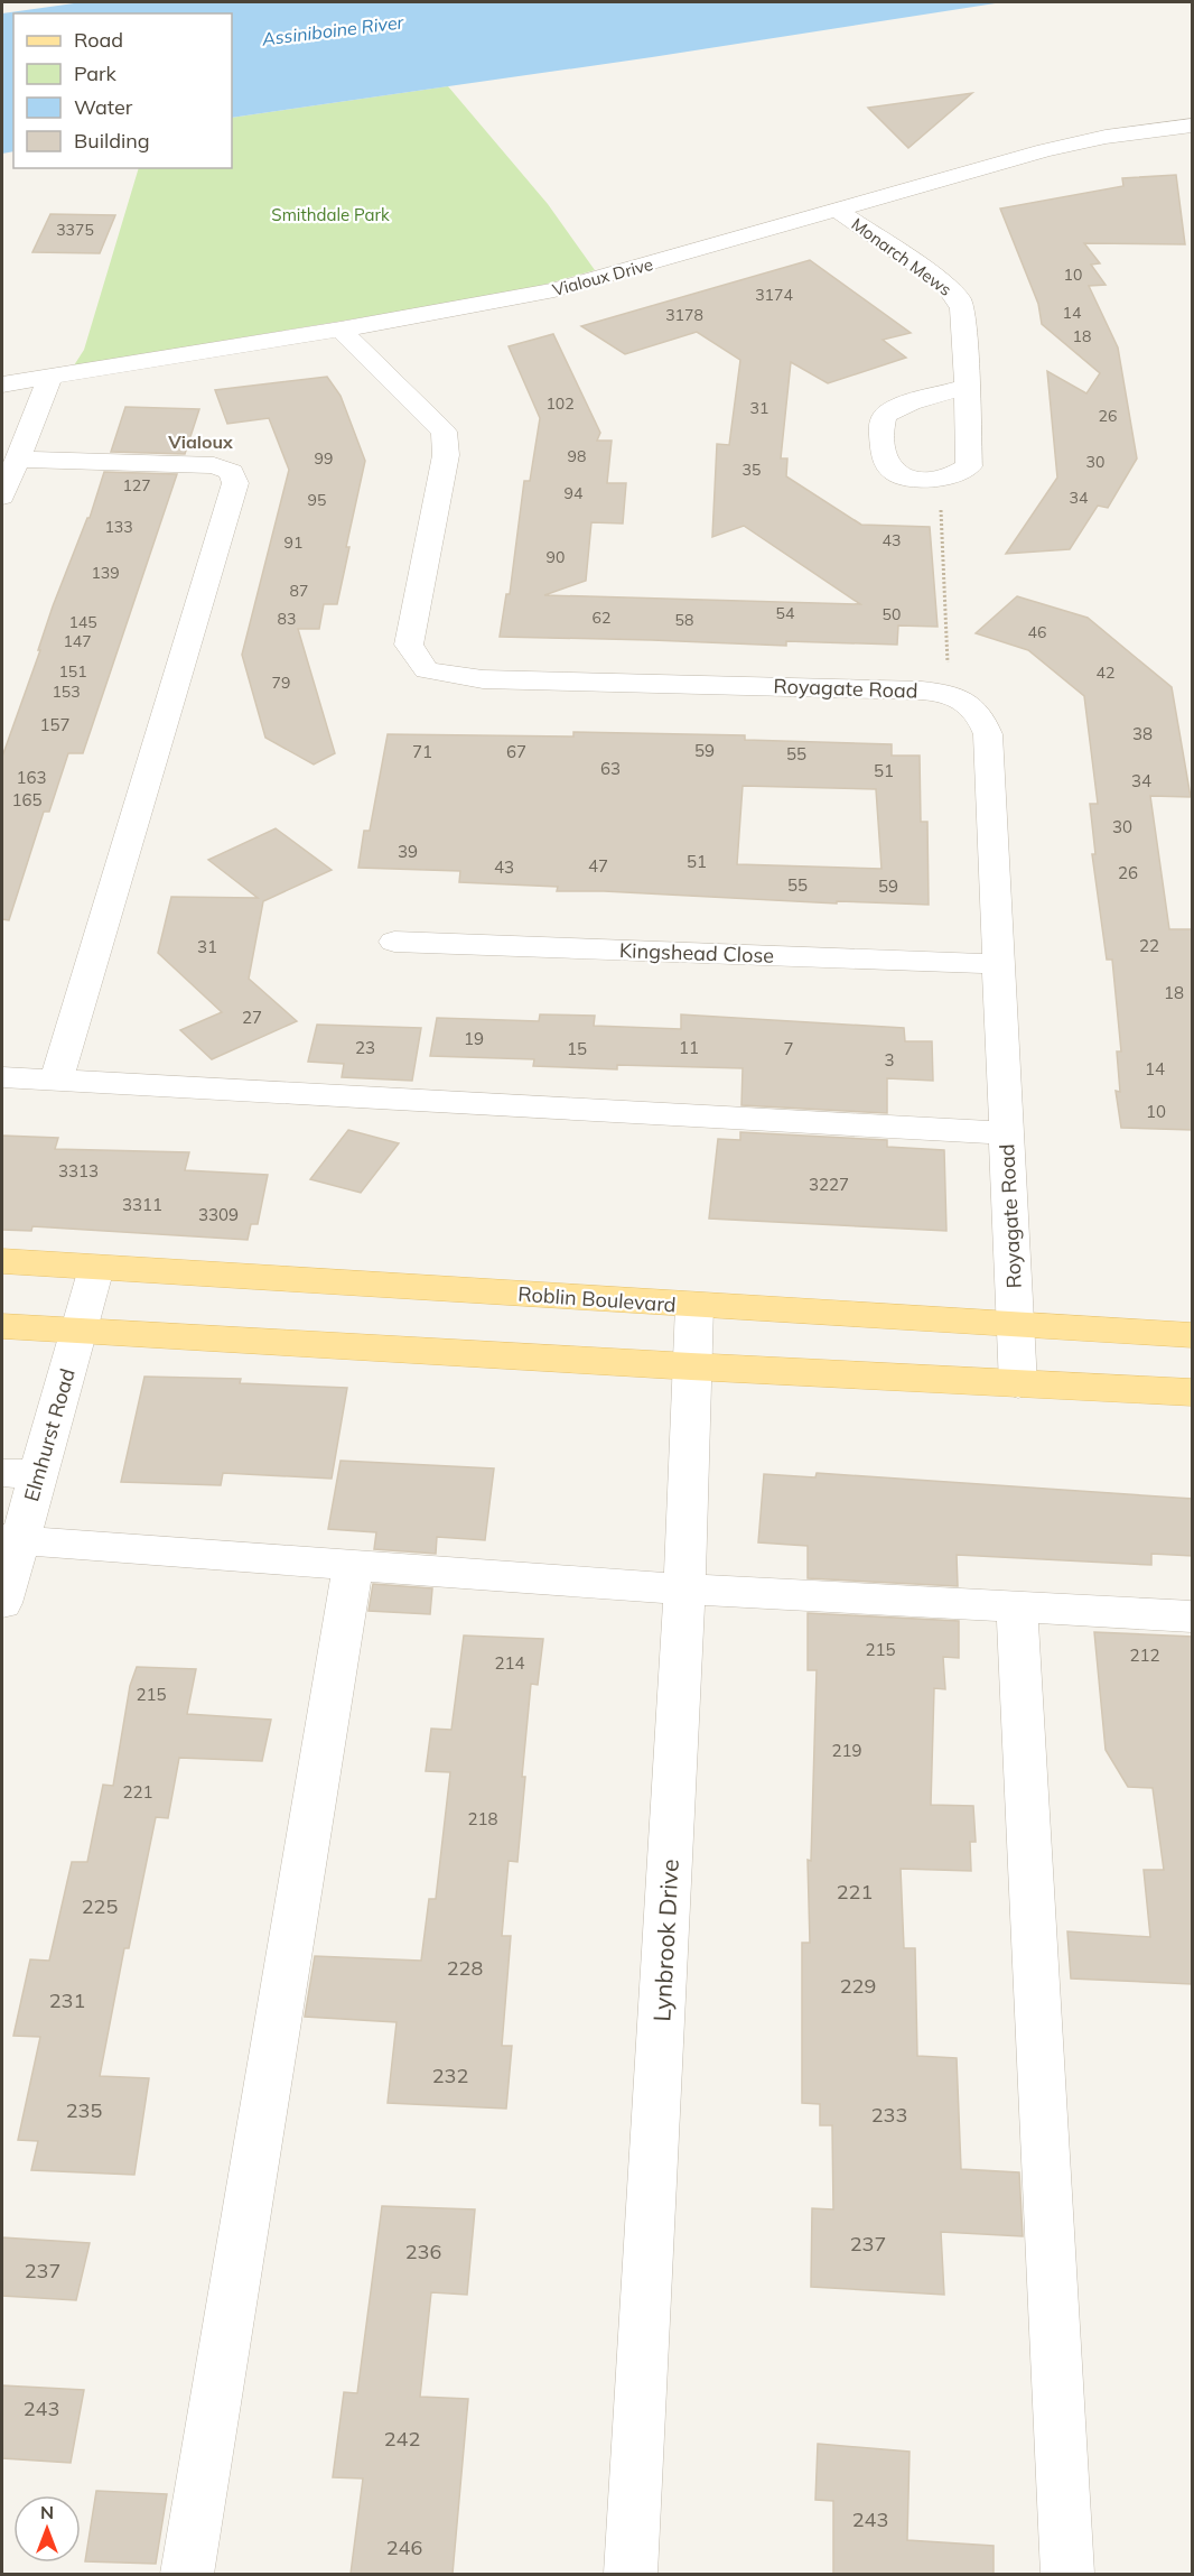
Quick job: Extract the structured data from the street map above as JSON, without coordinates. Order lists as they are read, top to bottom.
{
  "streets": {
    "main road": ["Roblin Boulevard"],
    "street": [
      "Monarch Mews",
      "Vialoux Drive",
      "Royagate Road",
      "Kingshead Close",
      "Elmhurst Road",
      "Lynbrook Drive"
    ]
  },
  "crossings": [
    ["Monarch Mews", "Vialoux Drive"],
    ["Vialoux Drive", "Royagate Road"],
    ["Royagate Road", "Kingshead Close"],
    ["Royagate Road", "Roblin Boulevard"],
    ["Roblin Boulevard", "Elmhurst Road"],
    ["Roblin Boulevard", "Lynbrook Drive"]
  ],
  "districts": ["Vialoux"],
  "water": ["Assiniboine River"],
  "parks": ["Smithdale Park"],
  "house_numbers": [
    "3375",
    "10",
    "3174",
    "14",
    "3178",
    "18",
    "102",
    "31",
    "26",
    "98",
    "99",
    "30",
    "35",
    "127",
    "94",
    "34",
    "95",
    "133",
    "43",
    "91",
    "90",
    "139",
    "87",
    "54",
    "50",
    "62",
    "83",
    "58",
    "145",
    "46",
    "147",
    "151",
    "42",
    "79",
    "153",
    "157",
    "38",
    "59",
    "71",
    "67",
    "55",
    "63",
    "51",
    "163",
    "34",
    "165",
    "30",
    "39",
    "51",
    "47",
    "43",
    "26",
    "55",
    "59",
    "22",
    "31",
    "18",
    "27",
    "19",
    "23",
    "11",
    "15",
    "7",
    "3",
    "14",
    "10",
    "3313",
    "3227",
    "3311",
    "3309",
    "215",
    "212",
    "214",
    "215",
    "219",
    "221",
    "218",
    "221",
    "225",
    "228",
    "229",
    "231",
    "232",
    "235",
    "233",
    "237",
    "236",
    "237",
    "243",
    "242",
    "243",
    "246"
  ],
  "legend": [
    "Road",
    "Park",
    "Water",
    "Building"
  ],
  "north": "top"
}
